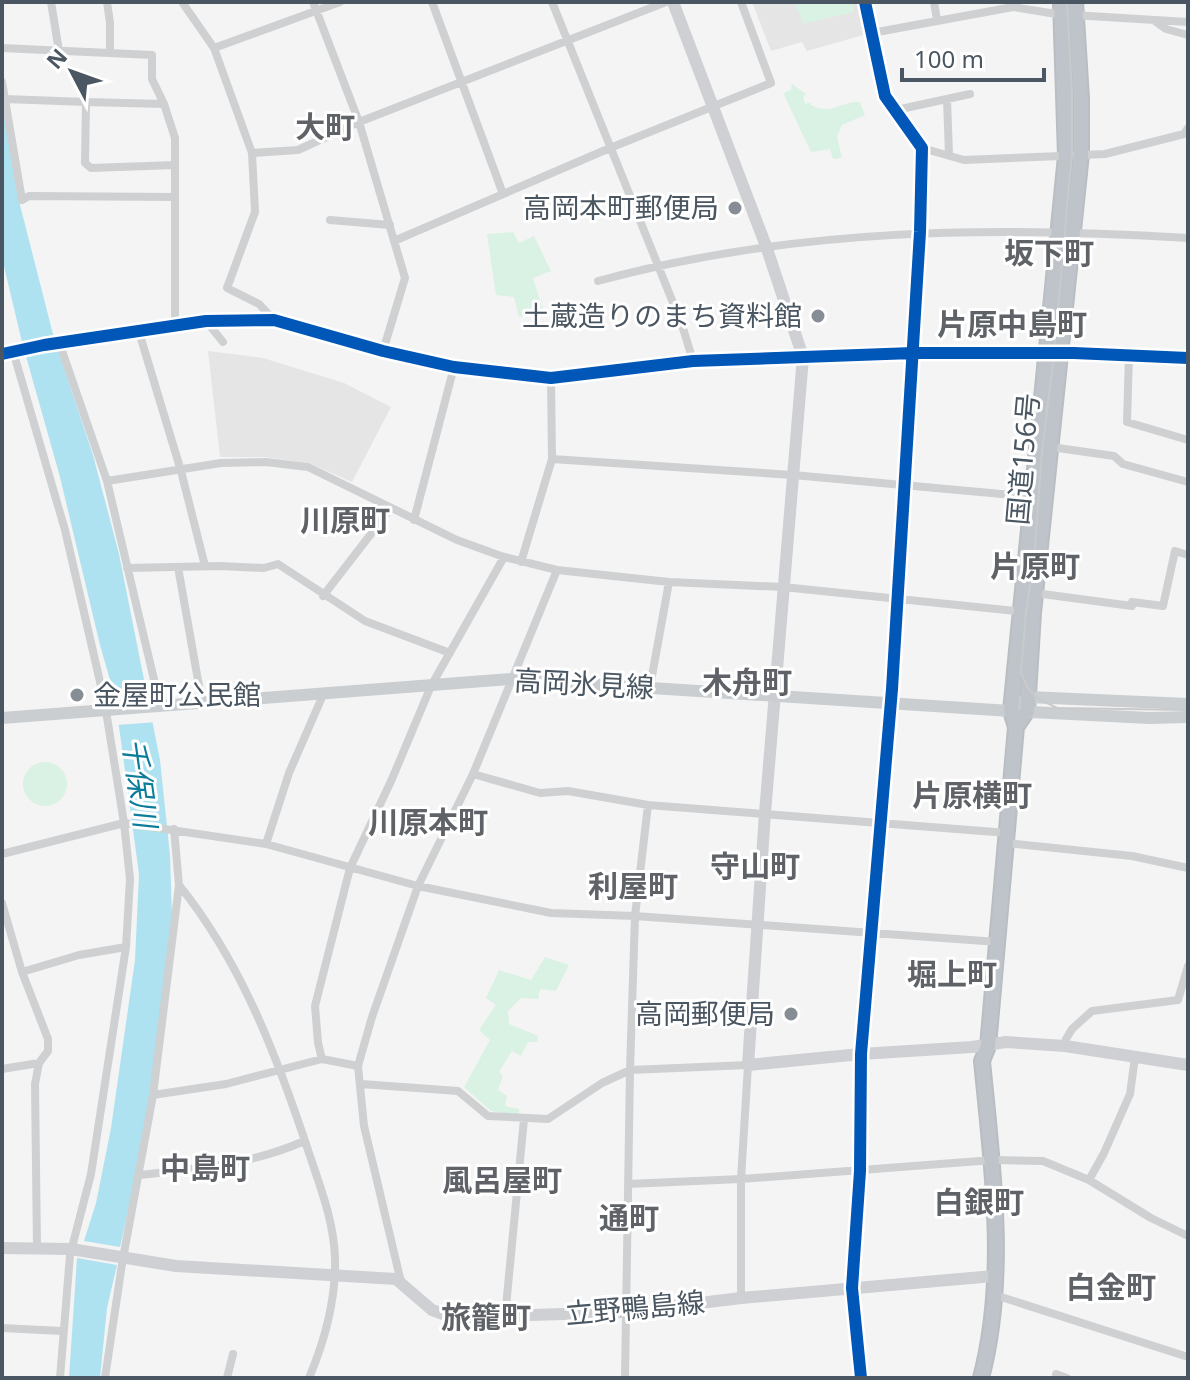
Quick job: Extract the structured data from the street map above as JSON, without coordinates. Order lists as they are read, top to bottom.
{
  "streets": {
    "highway": ["国道156号"],
    "main road": ["高岡氷見線"],
    "street": ["立野鴨島線"]
  },
  "crossings": [
    ["国道156号", "高岡氷見線"],
    ["国道156号", "立野鴨島線"]
  ],
  "districts": [
    "大町",
    "坂下町",
    "片原中島町",
    "川原町",
    "片原町",
    "木舟町",
    "片原横町",
    "川原本町",
    "守山町",
    "利屋町",
    "堀上町",
    "中島町",
    "風呂屋町",
    "白銀町",
    "通町",
    "白金町",
    "旅籠町"
  ],
  "water": ["千保川"],
  "places": [
    "高岡本町郵便局",
    "土蔵造りのまち資料館",
    "金屋町公民館",
    "高岡郵便局"
  ],
  "scale_bar": "100 m",
  "north": "top left"
}
